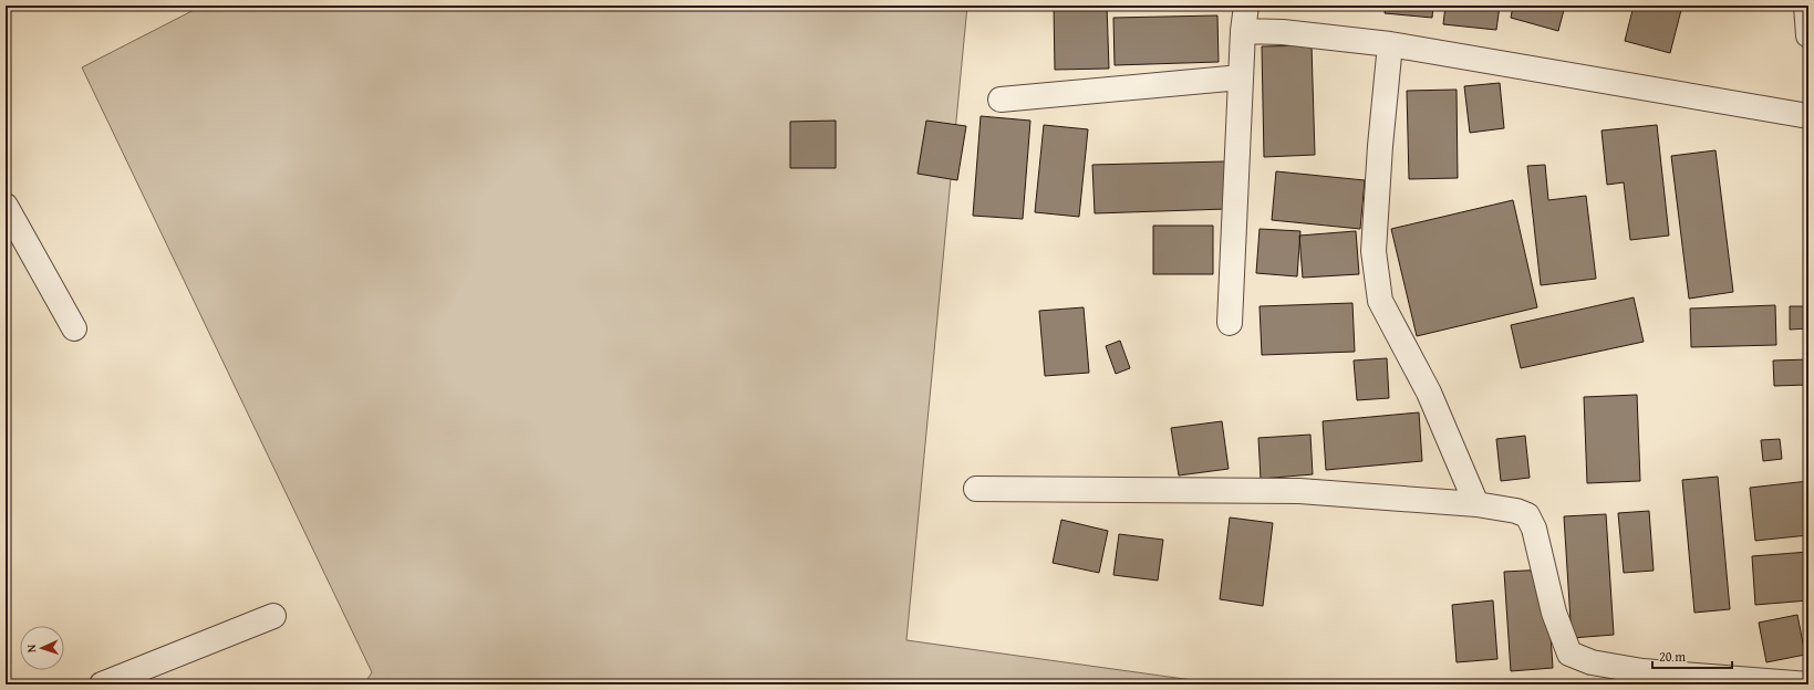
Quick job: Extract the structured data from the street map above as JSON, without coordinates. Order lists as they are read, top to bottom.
{
  "scale_bar": "20 m",
  "north": "left"
}
